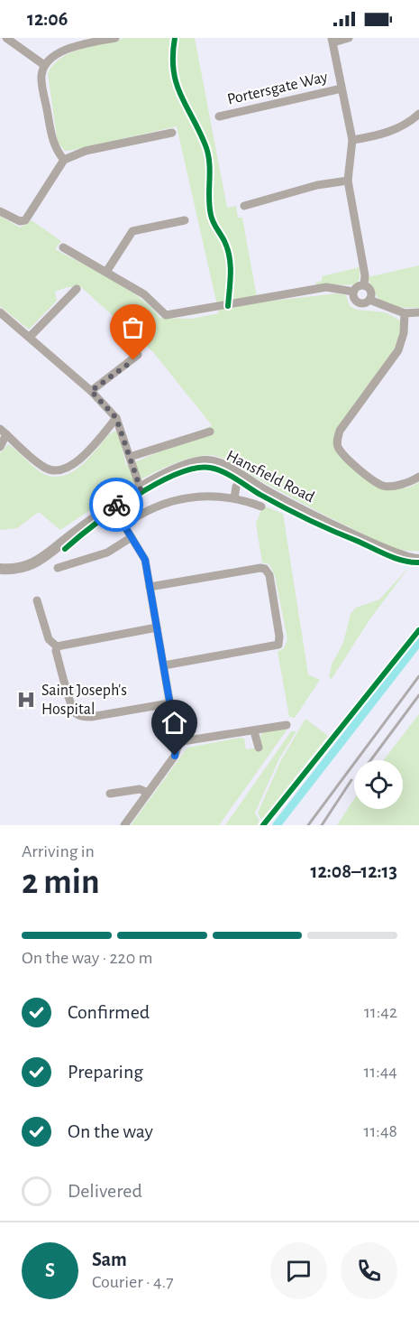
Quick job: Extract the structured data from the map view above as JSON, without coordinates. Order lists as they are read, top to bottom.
{
  "streets": {
    "street": ["Portersgate Way", "Hansfield Road"]
  },
  "places": {
    "hospital": ["Saint Joseph's Hospital"]
  },
  "page": {
    "status": "12:06",
    "heading": ["2 min", "Arriving in", "12:08–12:13"],
    "panel": ["Sam", "Courier · 4.7"],
    "bar": "On the way · 220 m",
    "list": [
      ["Confirmed", "11:42"],
      ["Preparing", "11:44"],
      ["On the way", "11:48"],
      "Delivered"
    ],
    "round": "S"
  }
}
